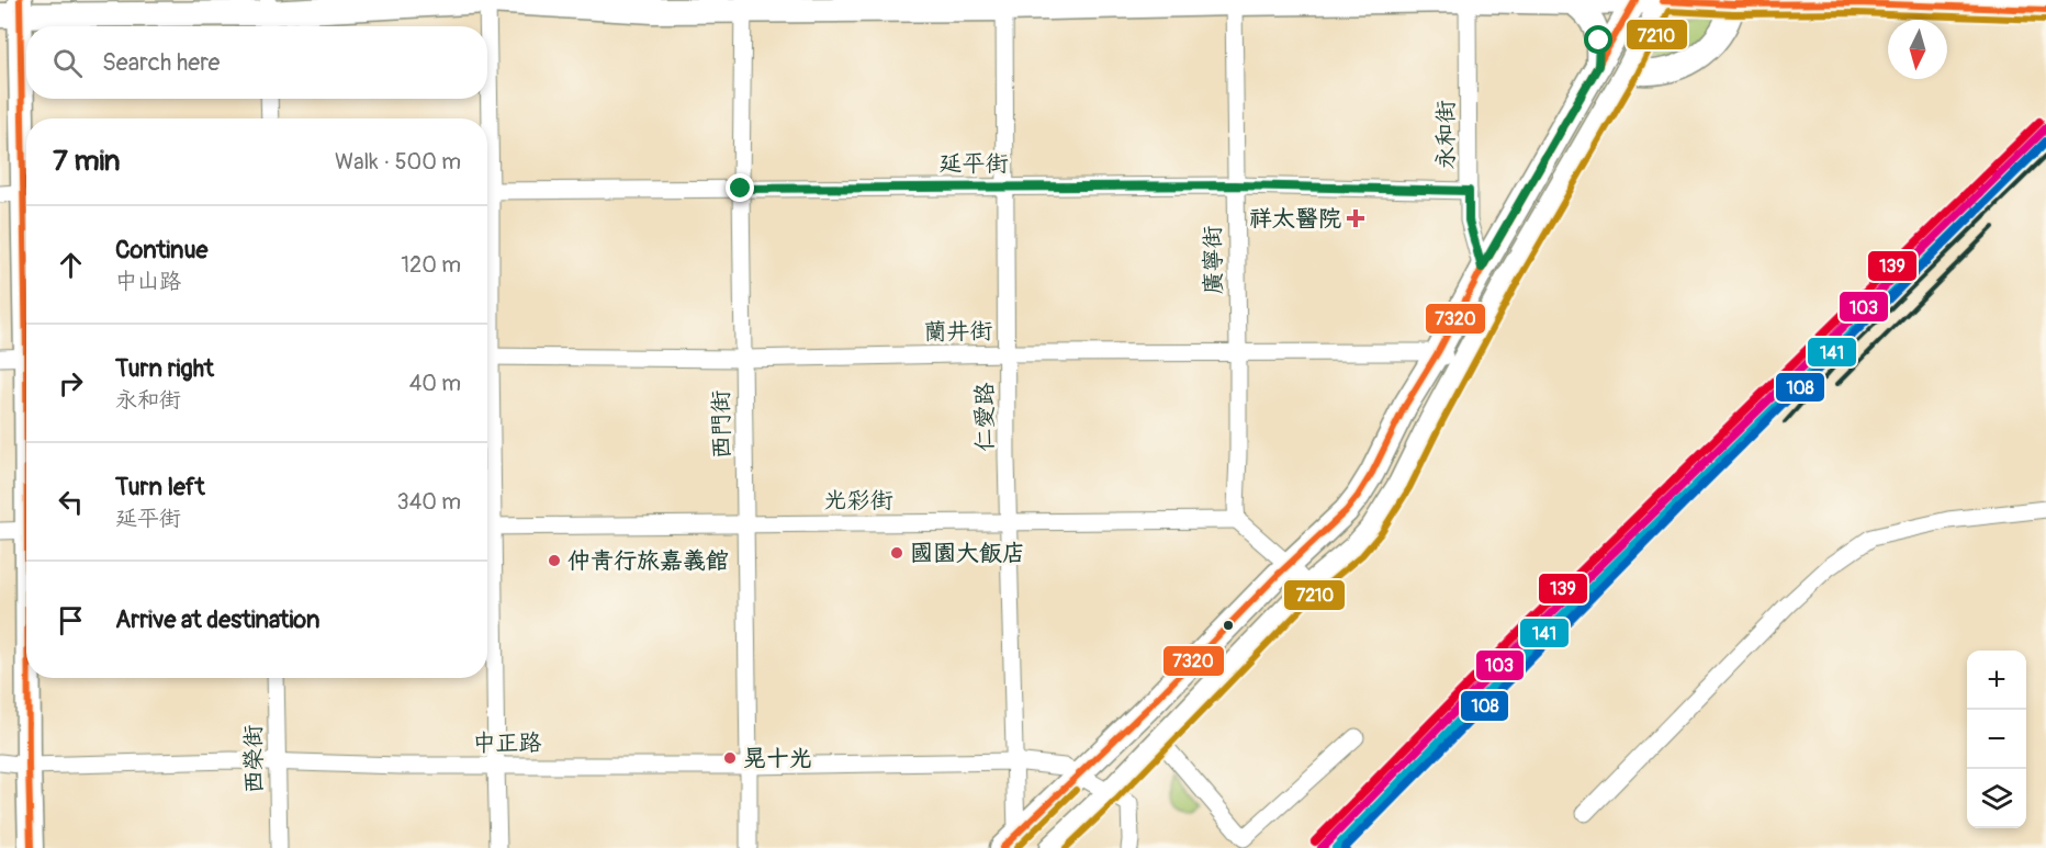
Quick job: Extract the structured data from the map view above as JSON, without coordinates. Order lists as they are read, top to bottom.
{
  "streets": {
    "street": [
      "永和街",
      "延平街",
      "廣寧街",
      "蘭井街",
      "仁愛路",
      "西門街",
      "光彩街",
      "中正路",
      "西榮街"
    ]
  },
  "crossings": [
    ["永和街", "延平街"],
    ["延平街", "廣寧街"],
    ["延平街", "仁愛路"],
    ["延平街", "西門街"],
    ["廣寧街", "蘭井街"],
    ["廣寧街", "光彩街"],
    ["蘭井街", "仁愛路"],
    ["蘭井街", "西門街"],
    ["仁愛路", "光彩街"],
    ["仁愛路", "中正路"],
    ["西門街", "光彩街"],
    ["西門街", "中正路"],
    ["中正路", "西榮街"]
  ],
  "places": {
    "health": ["祥太醫院"],
    "other": ["國園大飯店", "仲青行旅嘉義館", "晃十光"]
  },
  "lines": [
    "transit line 7320",
    "transit line 7210",
    "transit line 139",
    "transit line 103",
    "transit line 108",
    "transit line 141"
  ],
  "north": "bottom",
  "page": {
    "search": "Search here",
    "heading": ["7 min", "Walk · 500 m"],
    "list": [
      ["Continue", "中山路", "120 m"],
      ["Turn right", "永和街", "40 m"],
      ["Turn left", "延平街", "340 m"],
      "Arrive at destination"
    ],
    "map_buttons": ["+", "−"]
  }
}
